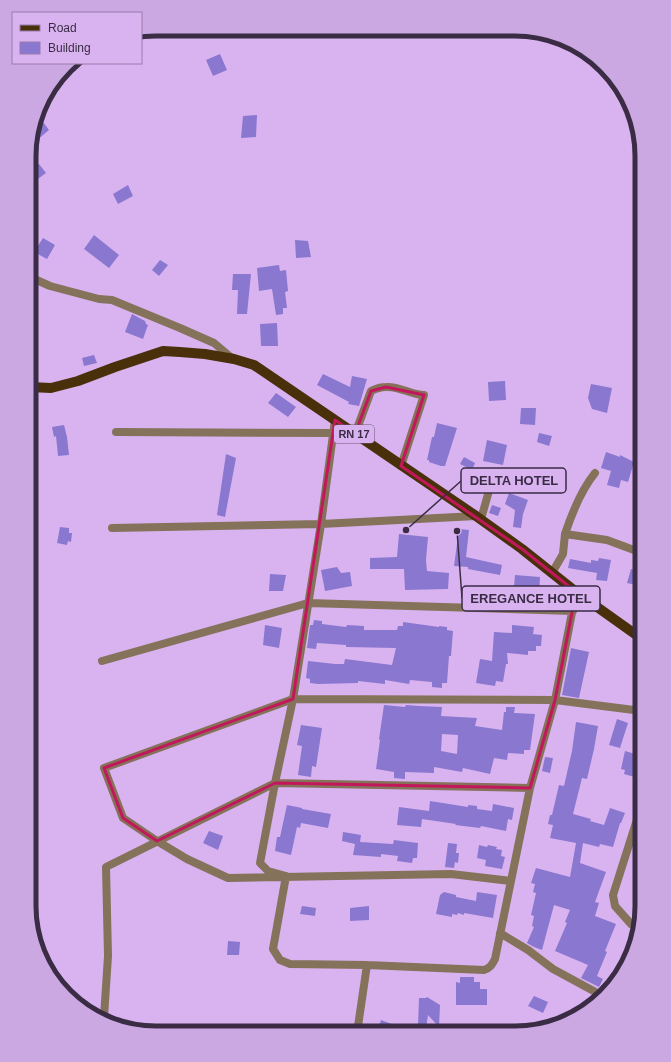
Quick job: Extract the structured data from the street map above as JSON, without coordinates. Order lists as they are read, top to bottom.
{
  "streets": {
    "main road": ["RN 17"]
  },
  "places": ["DELTA HOTEL", "EREGANCE HOTEL"],
  "legend": ["Road", "Building"]
}
